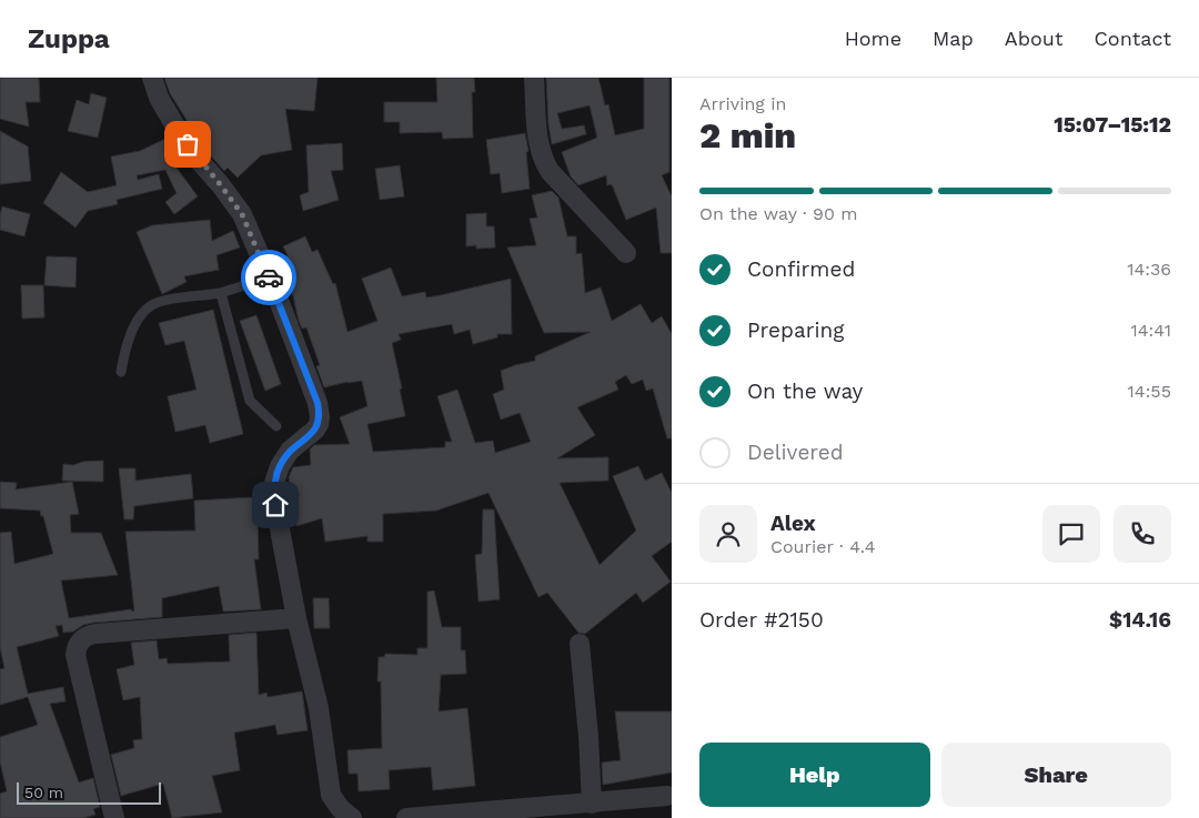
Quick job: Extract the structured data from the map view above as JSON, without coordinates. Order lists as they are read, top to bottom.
{
  "scale_bar": "50 m",
  "page": {
    "header": "Zuppa",
    "nav": [
      "Home",
      "Map",
      "About",
      "Contact"
    ],
    "heading": ["2 min", "Arriving in", "15:07–15:12"],
    "panel": [
      "Alex",
      "Courier · 4.4",
      "Order #2150",
      "$14.16"
    ],
    "bar": "On the way · 90 m",
    "list": [
      ["Confirmed", "14:36"],
      ["Preparing", "14:41"],
      ["On the way", "14:55"],
      "Delivered"
    ],
    "buttons": ["Help", "Share"],
    "scale": "50 m"
  }
}
